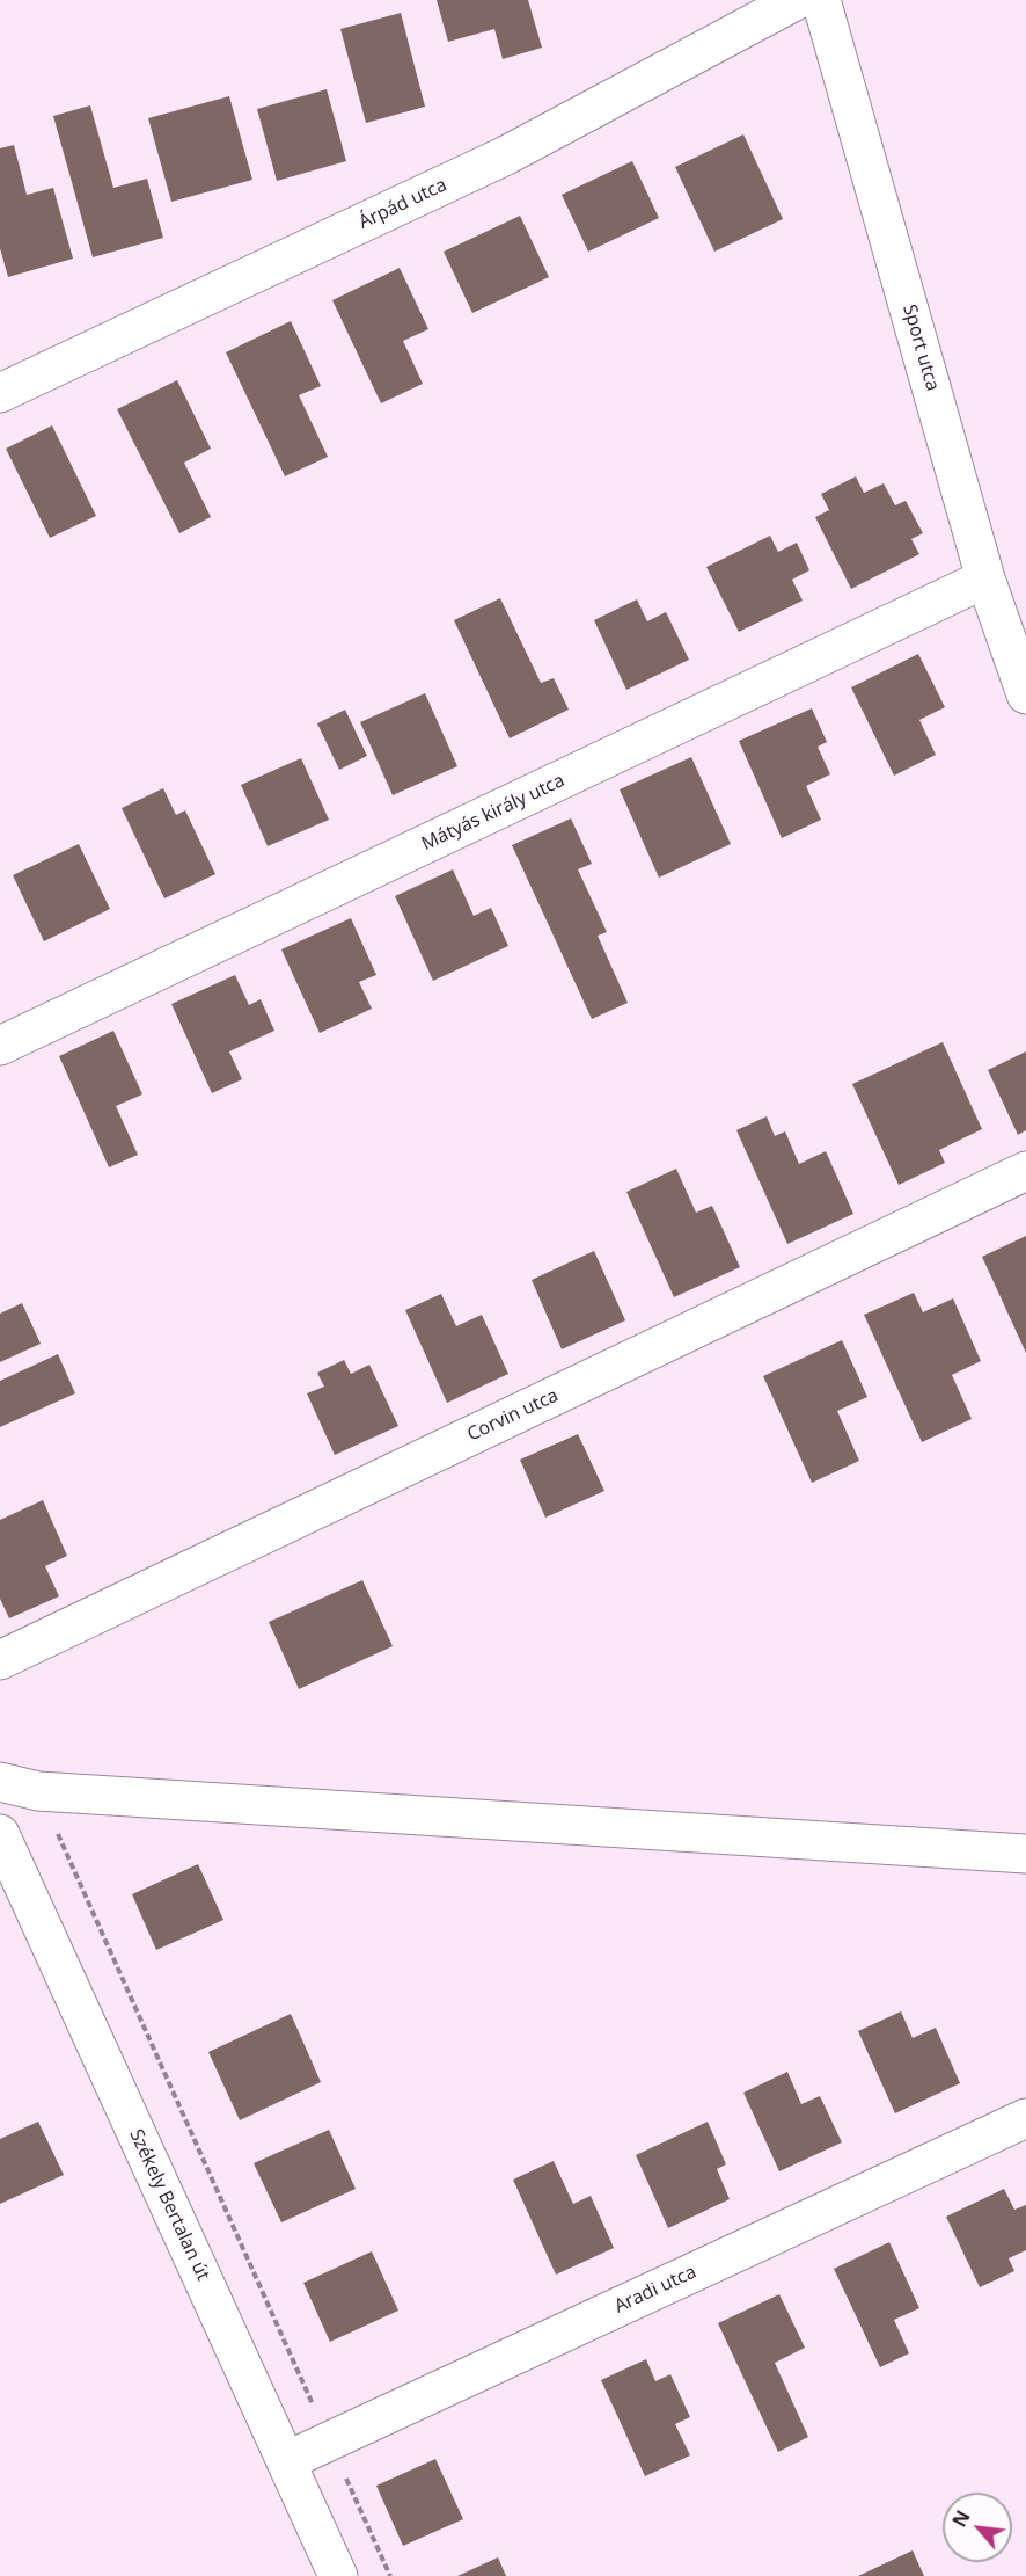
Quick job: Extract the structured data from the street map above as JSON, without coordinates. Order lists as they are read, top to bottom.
{
  "streets": {
    "street": [
      "Árpád utca",
      "Sport utca",
      "Mátyás király utca",
      "Corvin utca",
      "Székely Bertalan út",
      "Aradi utca"
    ]
  },
  "crossings": [
    ["Sport utca", "Mátyás király utca"],
    ["Székely Bertalan út", "Aradi utca"]
  ],
  "north": "top left"
}
